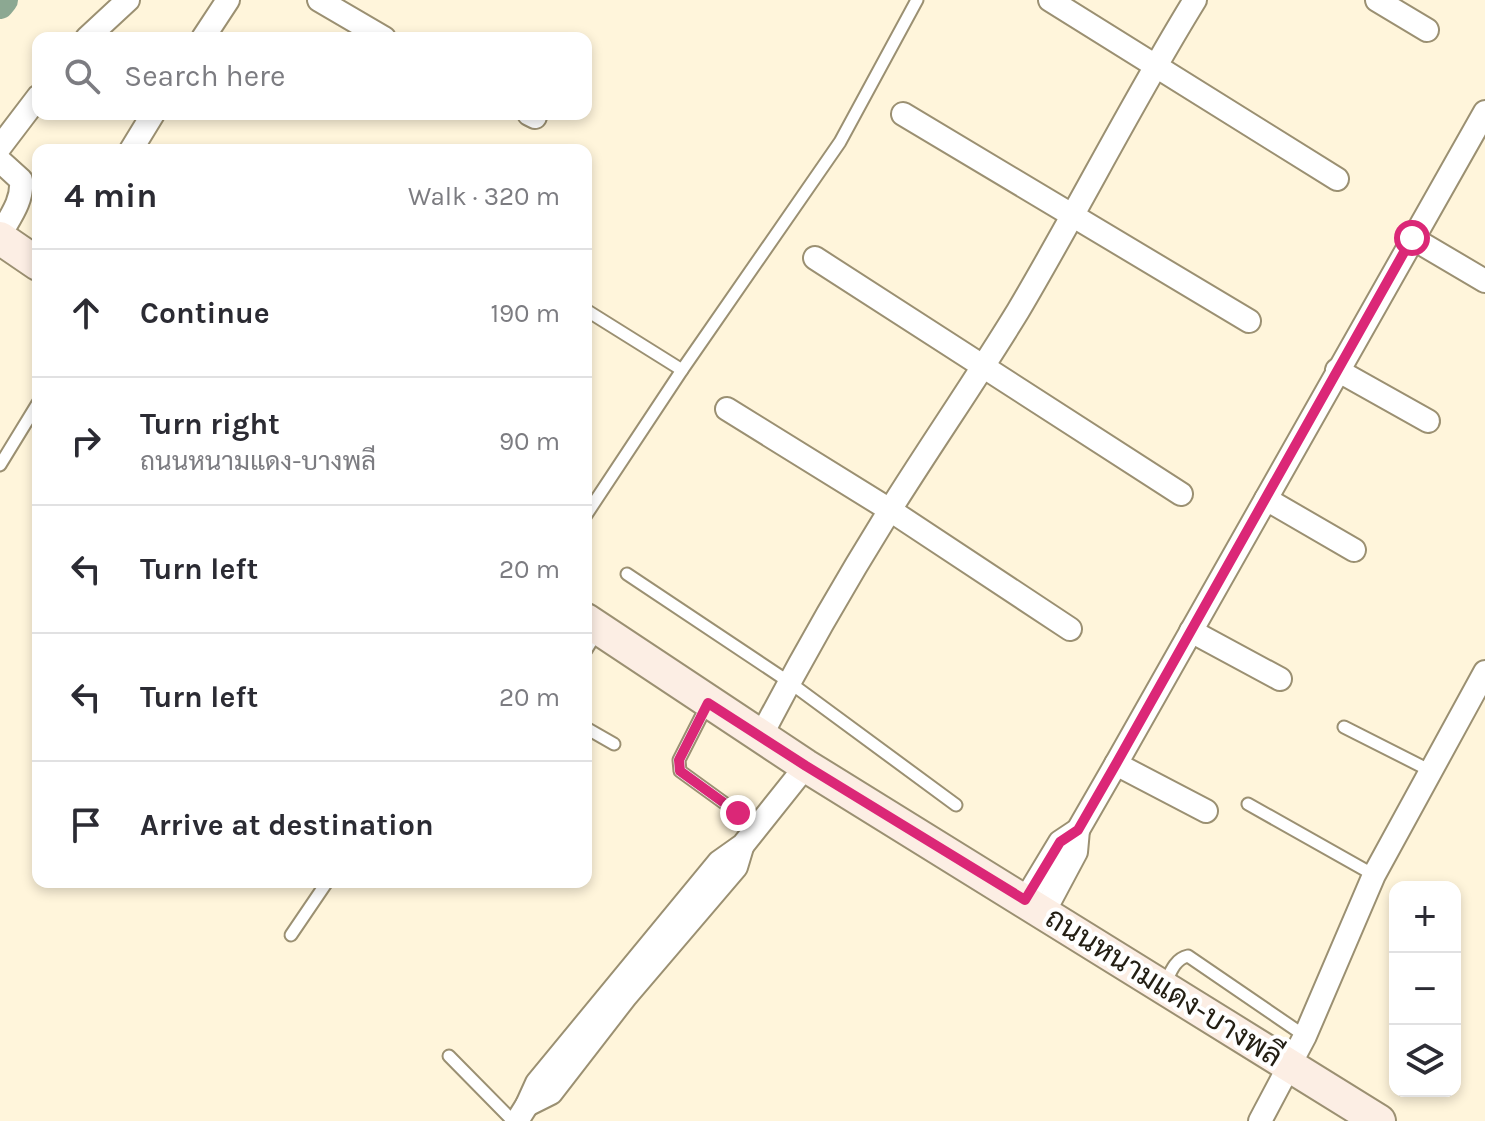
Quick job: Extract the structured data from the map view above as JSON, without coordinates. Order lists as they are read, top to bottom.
{
  "streets": {
    "main road": ["ถนนหนามแดง-บางพลี"]
  },
  "page": {
    "search": "Search here",
    "heading": ["4 min", "Walk · 320 m"],
    "list": [
      ["Continue", "190 m"],
      ["Turn right", "ถนนหนามแดง-บางพลี", "90 m"],
      ["Turn left", "20 m"],
      ["Turn left", "20 m"],
      "Arrive at destination"
    ],
    "map_buttons": ["+", "−"]
  }
}
